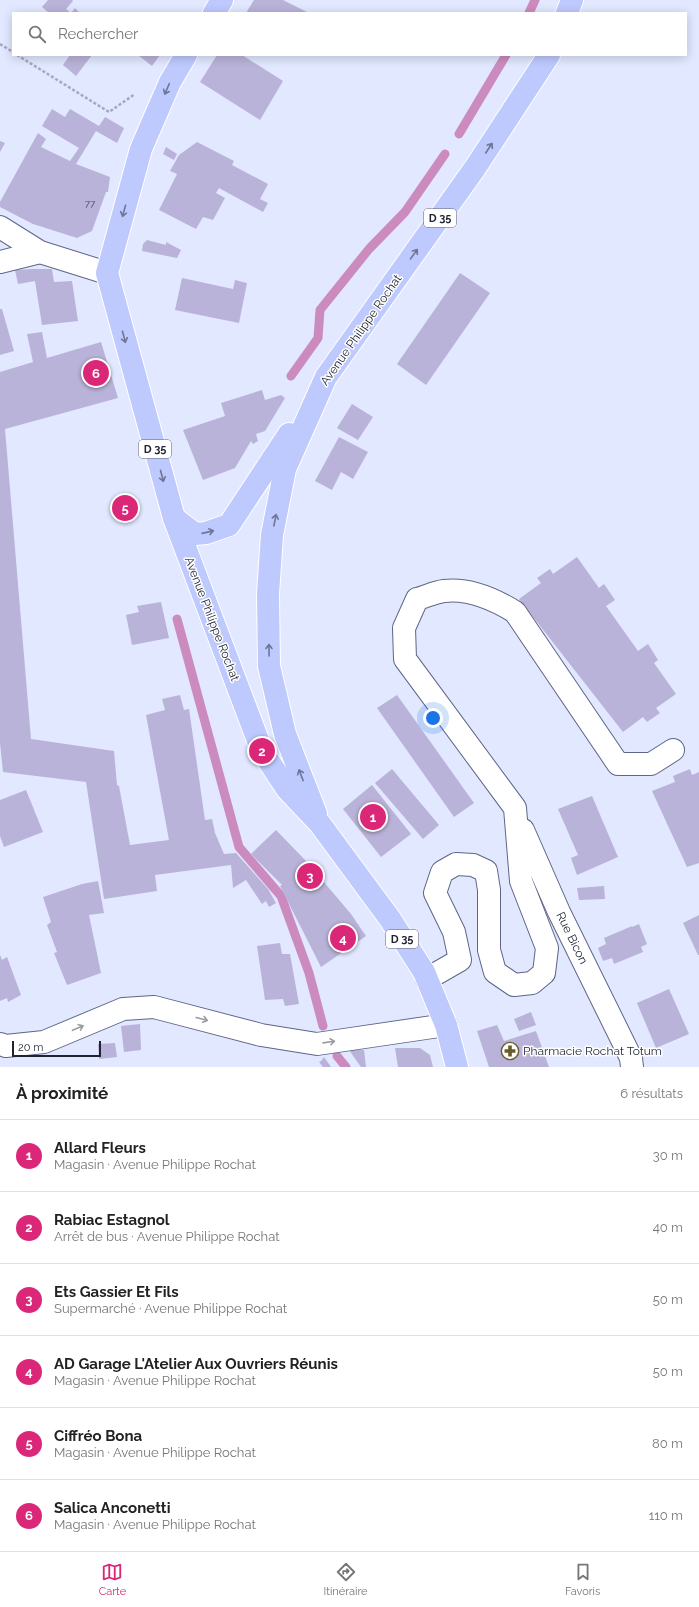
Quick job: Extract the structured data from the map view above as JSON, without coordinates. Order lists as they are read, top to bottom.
{
  "streets": {
    "main road": ["D 35", "Avenue Philippe Rochat"],
    "street": ["Rue Bicon"]
  },
  "places": {
    "pharmacy": ["Pharmacie Rochat Totum"]
  },
  "house_numbers": ["77"],
  "scale_bar": "20 m",
  "page": {
    "search": "Rechercher",
    "pins": [
      "6",
      "5",
      "2",
      "1",
      "3",
      "4"
    ],
    "scale": "20 m",
    "heading": ["À proximité", "6 résultats"],
    "list": [
      {
        "mark": "1",
        "name": "Allard Fleurs",
        "note": "Magasin · Avenue Philippe Rochat",
        "value": "30 m"
      },
      {
        "mark": "2",
        "name": "Rabiac Estagnol",
        "note": "Arrêt de bus · Avenue Philippe Rochat",
        "value": "40 m"
      },
      {
        "mark": "3",
        "name": "Ets Gassier Et Fils",
        "note": "Supermarché · Avenue Philippe Rochat",
        "value": "50 m"
      },
      {
        "mark": "4",
        "name": "AD Garage L'Atelier Aux Ouvriers Réunis",
        "note": "Magasin · Avenue Philippe Rochat",
        "value": "50 m"
      },
      {
        "mark": "5",
        "name": "Ciffréo Bona",
        "note": "Magasin · Avenue Philippe Rochat",
        "value": "80 m"
      },
      {
        "mark": "6",
        "name": "Salica Anconetti",
        "note": "Magasin · Avenue Philippe Rochat",
        "value": "110 m"
      }
    ],
    "nav": ["Carte", "Itinéraire", "Favoris"]
  }
}
